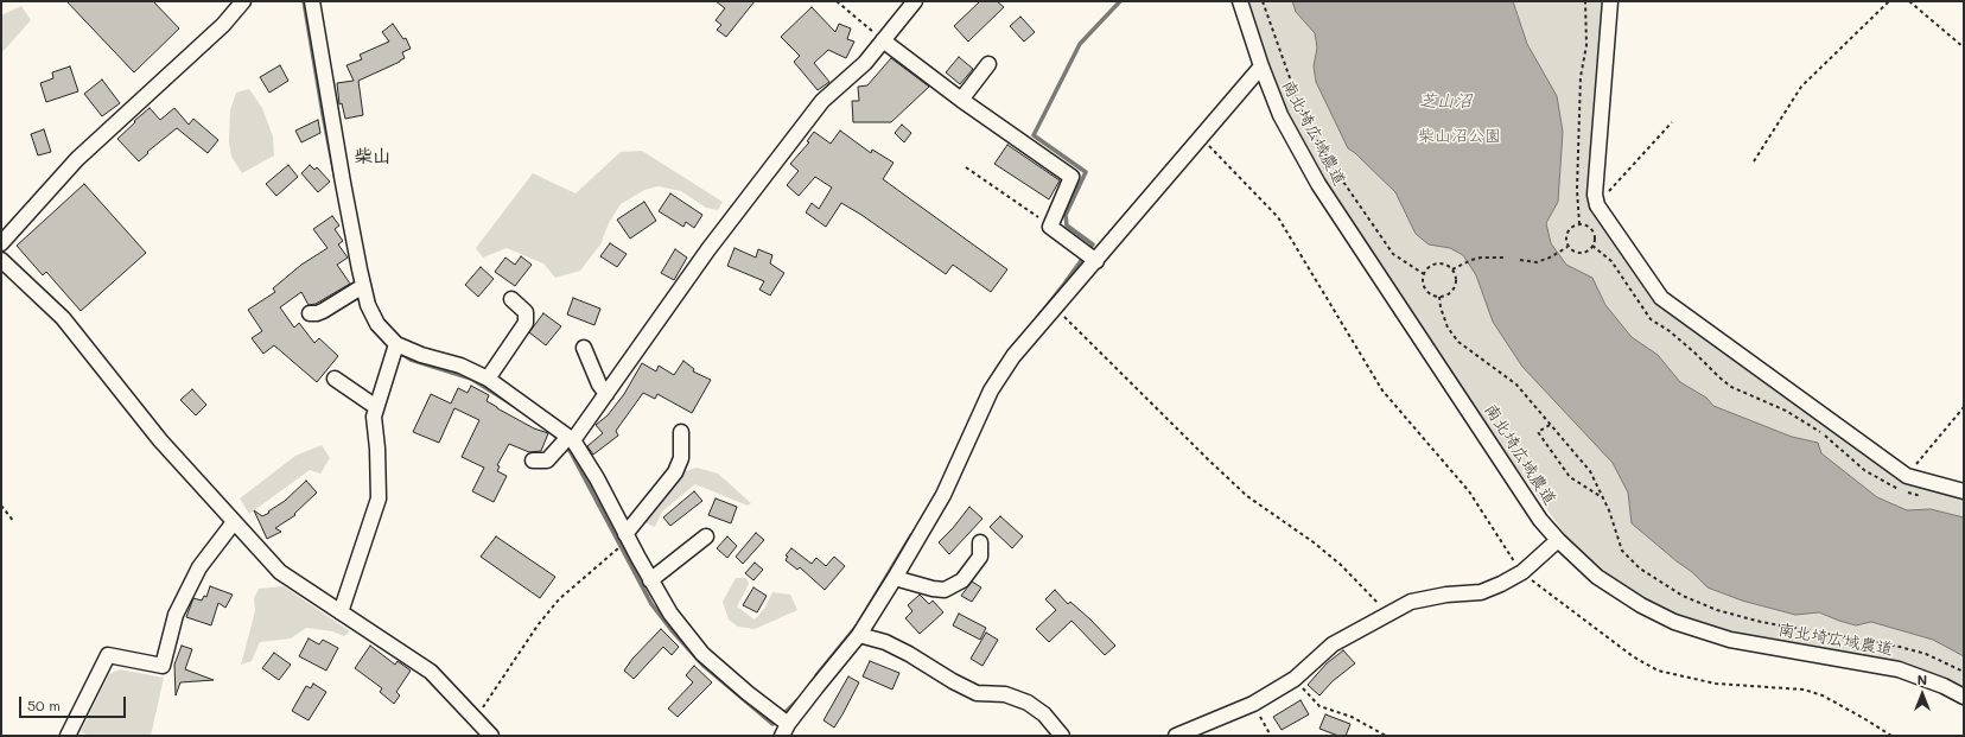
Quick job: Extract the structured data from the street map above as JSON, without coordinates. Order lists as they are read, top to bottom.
{
  "streets": {
    "street": ["南北埼広域農道"]
  },
  "districts": ["柴山"],
  "water": ["芝山沼"],
  "parks": ["柴山沼公園"],
  "scale_bar": "50 m",
  "north": "top"
}
